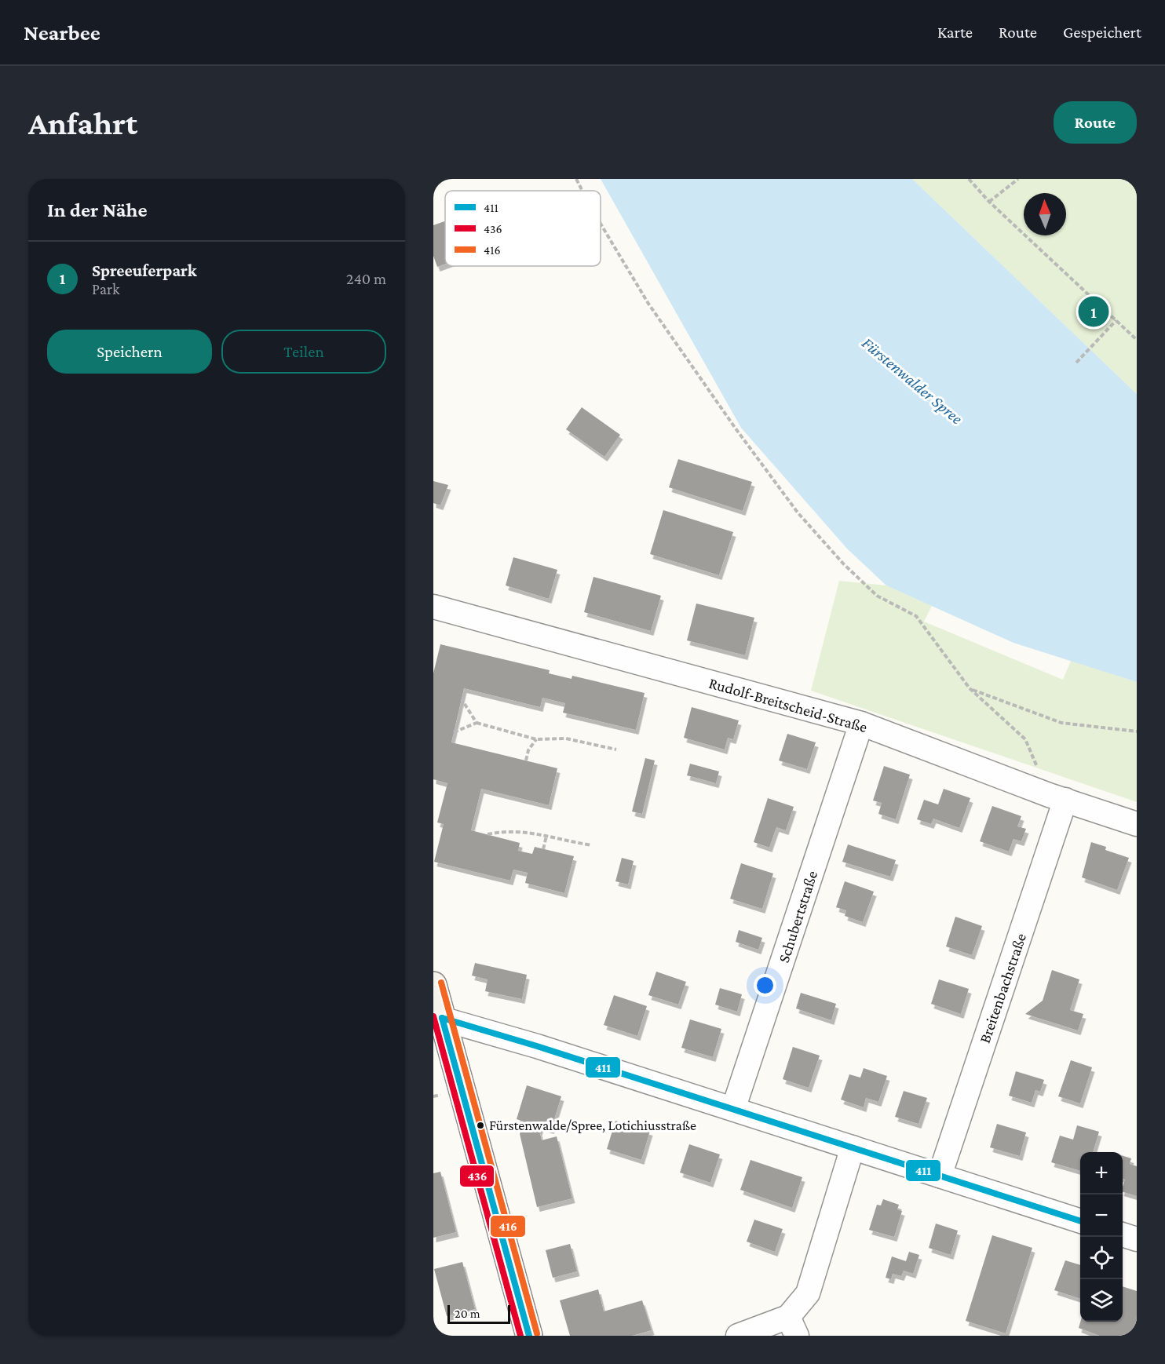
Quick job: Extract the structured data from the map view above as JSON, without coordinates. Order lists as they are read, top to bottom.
{
  "streets": {
    "street": ["Rudolf-Breitscheid-Straße", "Schubertstraße", "Breitenbachstraße"]
  },
  "crossings": [
    ["Rudolf-Breitscheid-Straße", "Schubertstraße"],
    ["Rudolf-Breitscheid-Straße", "Breitenbachstraße"]
  ],
  "water": ["Fürstenwalder Spree"],
  "places": ["Fürstenwalde/Spree, Lotichiusstraße"],
  "lines": ["transit line 416", "transit line 436", "transit line 411"],
  "legend": ["411", "436", "416"],
  "scale_bar": "20 m",
  "north": "top",
  "page": {
    "header": "Nearbee",
    "nav": ["Karte", "Route", "Gespeichert"],
    "buttons": [
      "Route",
      ["Speichern", "Teilen"]
    ],
    "title": "Anfahrt",
    "heading": "In der Nähe",
    "list": [
      {
        "mark": "1",
        "name": "Spreeuferpark",
        "note": "Park",
        "value": "240 m"
      }
    ],
    "pins": "1",
    "map_buttons": ["+", "−"],
    "scale": "20 m"
  }
}
